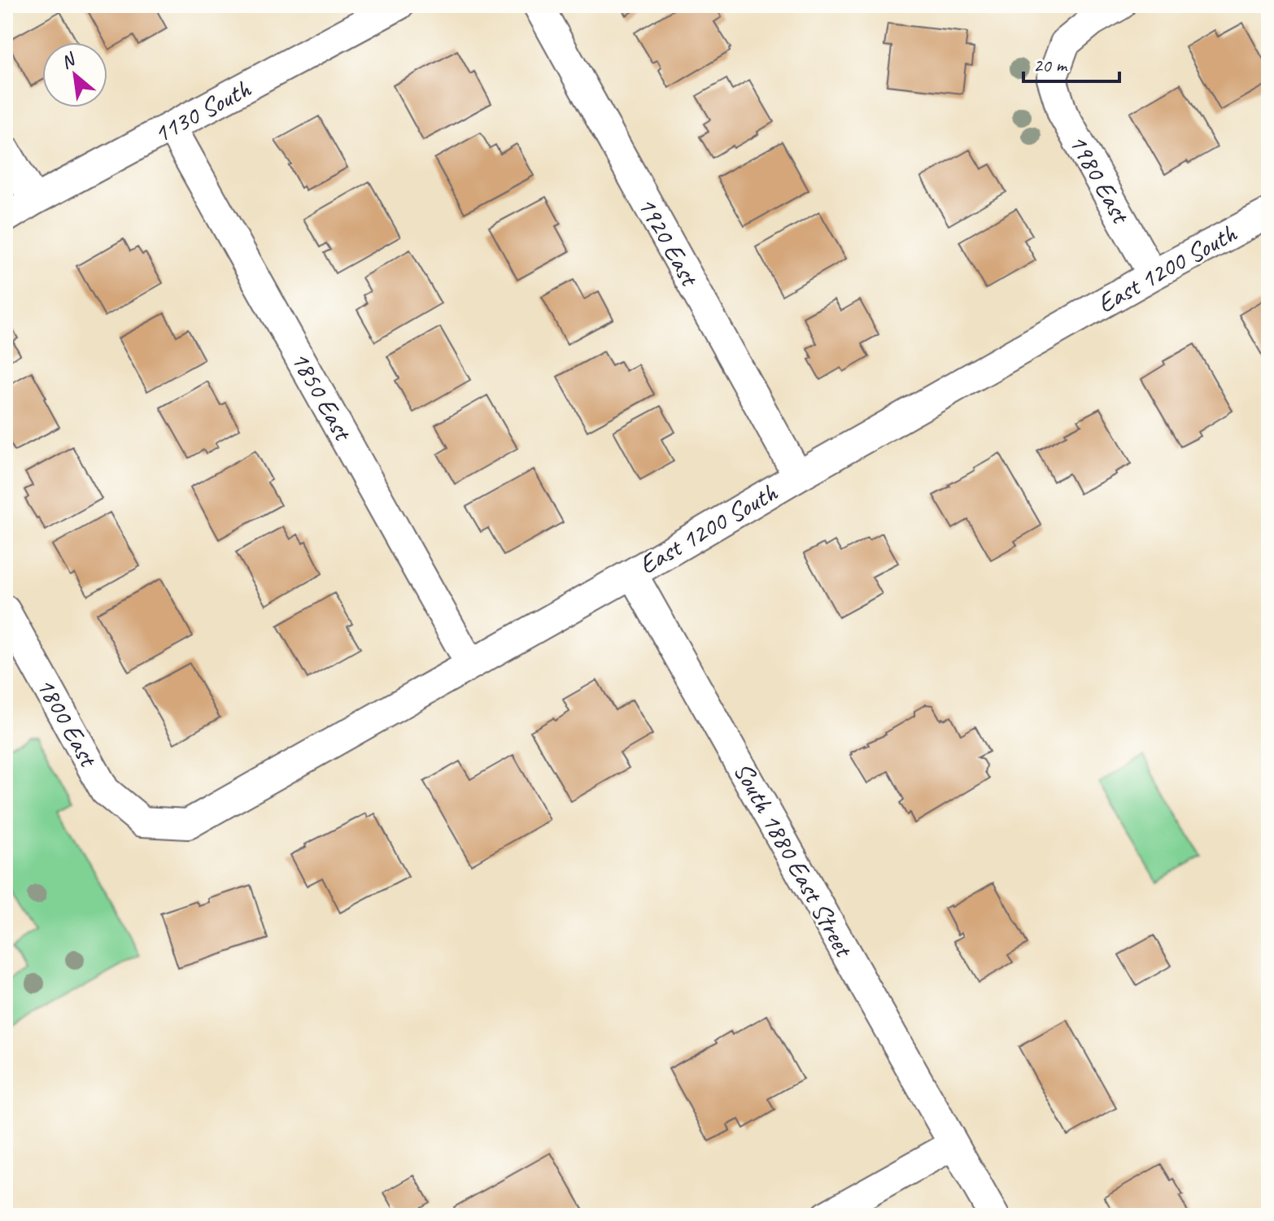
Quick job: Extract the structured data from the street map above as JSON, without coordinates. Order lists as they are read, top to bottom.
{
  "streets": {
    "street": [
      "1130 South",
      "1980 East",
      "1920 East",
      "East 1200 South",
      "1850 East",
      "1800 East",
      "South 1880 East Street"
    ]
  },
  "crossings": [
    ["1130 South", "1850 East"],
    ["1980 East", "East 1200 South"],
    ["1920 East", "East 1200 South"],
    ["East 1200 South", "1850 East"],
    ["East 1200 South", "1800 East"],
    ["East 1200 South", "South 1880 East Street"]
  ],
  "scale_bar": "20 m",
  "north": "top left"
}
